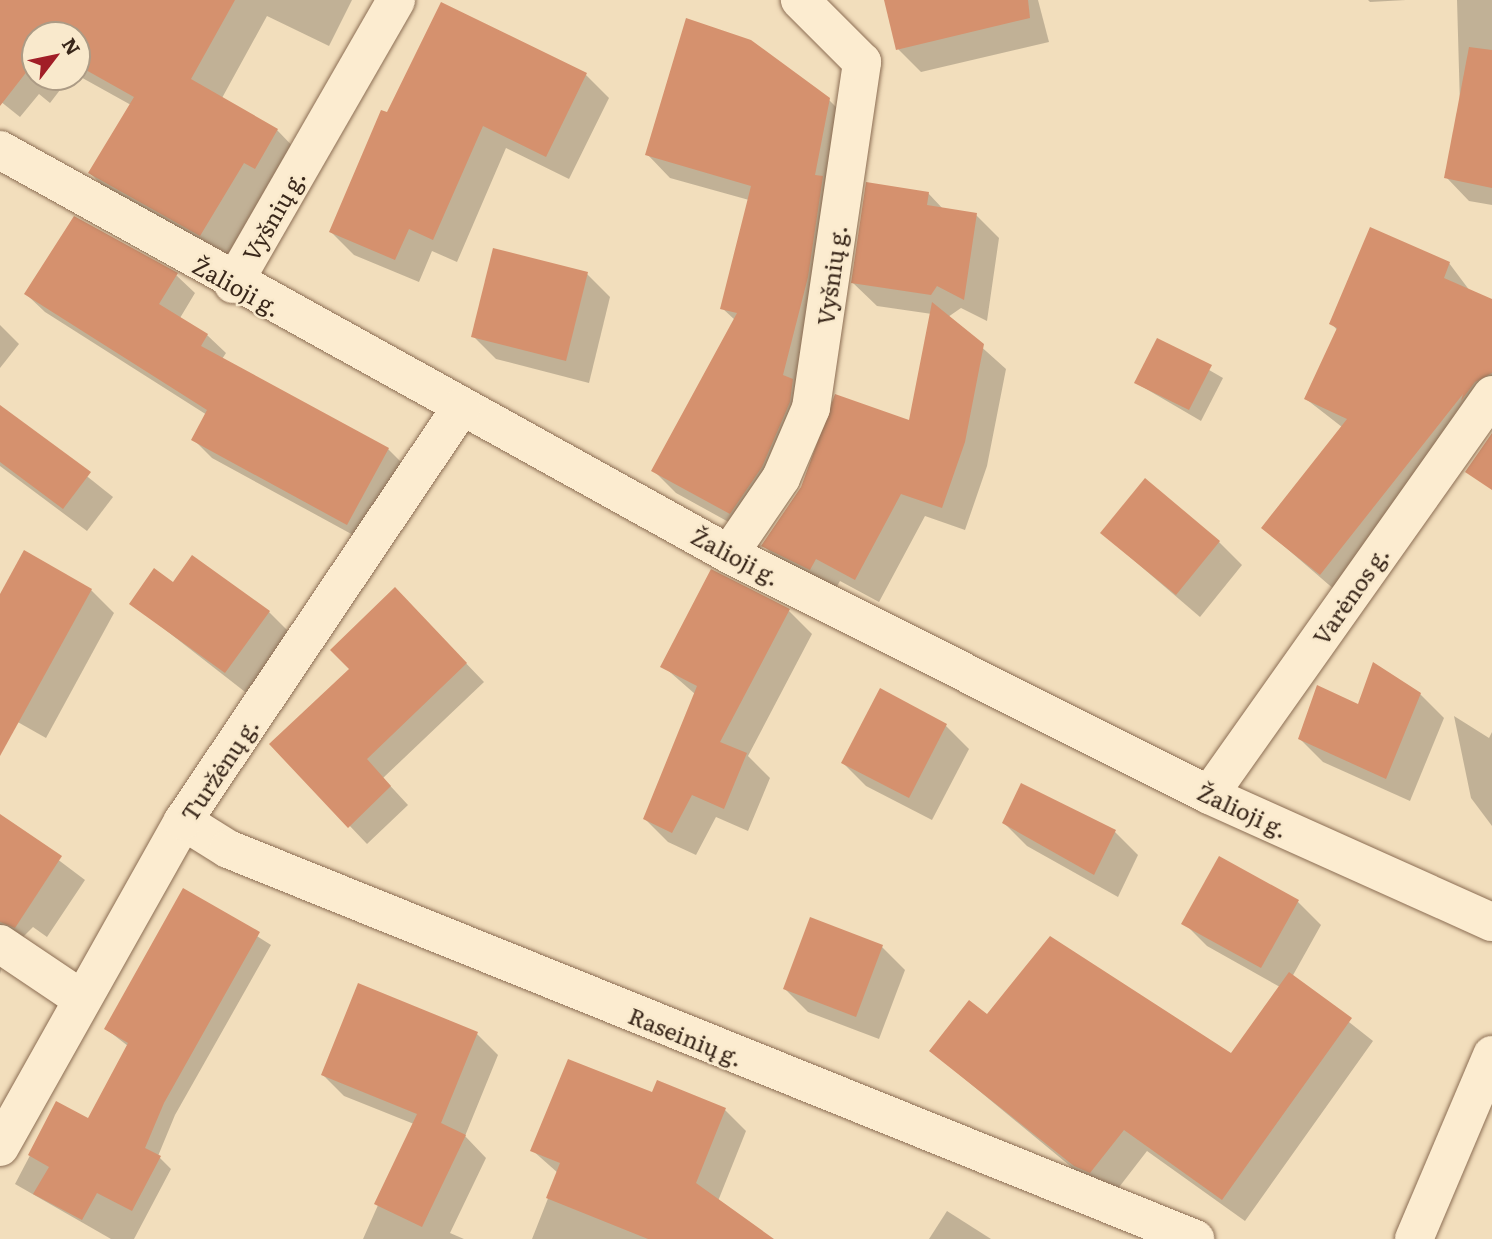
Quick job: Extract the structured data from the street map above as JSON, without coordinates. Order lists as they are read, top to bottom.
{
  "streets": {
    "street": [
      "Vyšnių g.",
      "Žalioji g.",
      "Varėnos g.",
      "Turžėnų g.",
      "Raseinių g."
    ]
  },
  "crossings": [
    ["Vyšnių g.", "Žalioji g."],
    ["Žalioji g.", "Varėnos g."],
    ["Žalioji g.", "Turžėnų g."],
    ["Turžėnų g.", "Raseinių g."]
  ],
  "north": "top right"
}
